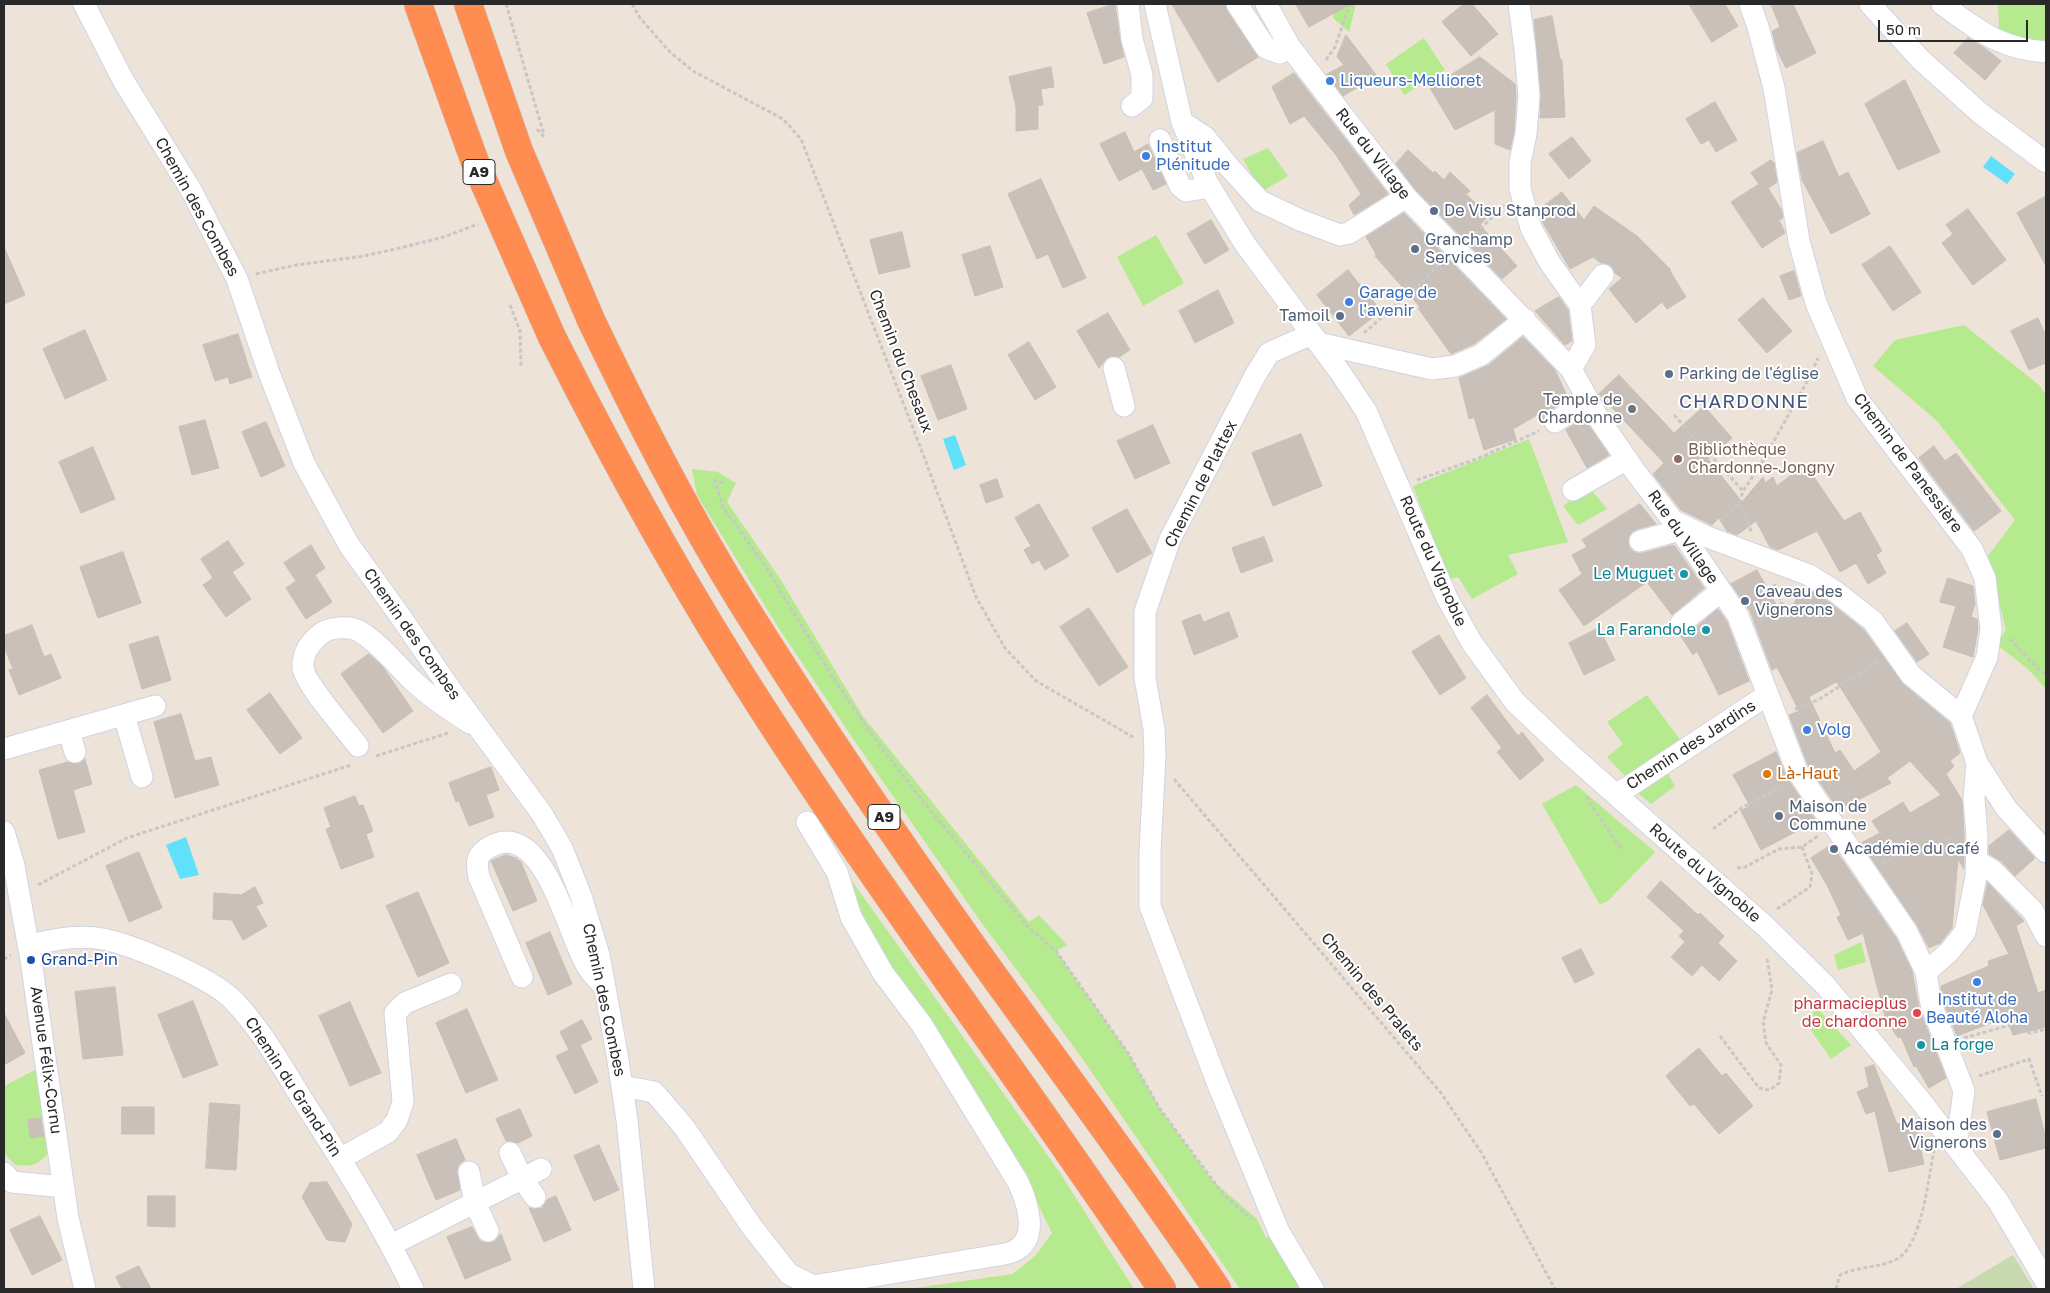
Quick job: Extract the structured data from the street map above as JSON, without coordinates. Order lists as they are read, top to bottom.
{
  "streets": {
    "highway": ["A9"],
    "street": [
      "Rue du Village",
      "Chemin des Combes",
      "Chemin de Panessière",
      "Chemin de Plattex",
      "Route du Vignoble",
      "Chemin des Jardins",
      "Avenue Félix-Cornu",
      "Chemin du Grand-Pin"
    ],
    "path": ["Chemin du Chesaux", "Chemin des Pralets"]
  },
  "crossings": [
    ["Rue du Village", "Route du Vignoble"],
    ["Rue du Village", "Chemin des Jardins"],
    ["Chemin du Chesaux", "Chemin des Pralets"],
    ["Chemin de Plattex", "Route du Vignoble"],
    ["Chemin de Plattex", "Chemin des Pralets"],
    ["Route du Vignoble", "Chemin des Jardins"],
    ["Avenue Félix-Cornu", "Chemin du Grand-Pin"]
  ],
  "districts": ["CHARDONNE"],
  "places": [
    "Liqueurs-Mellioret",
    "Institut Plénitude",
    "De Visu Stanprod",
    "Granchamp Services",
    "Garage de l'avenir",
    "Tamoil",
    "Parking de l'église",
    "Temple de Chardonne",
    "Bibliothèque Chardonne-Jongny",
    "Le Muguet",
    "Caveau des Vignerons",
    "La Farandole",
    "Volg",
    "Là-Haut",
    "Maison de Commune",
    "Académie du café",
    "Grand-Pin",
    "Institut de Beauté Aloha",
    "pharmacieplus de chardonne",
    "La forge",
    "Maison des Vignerons"
  ],
  "scale_bar": "50 m"
}
